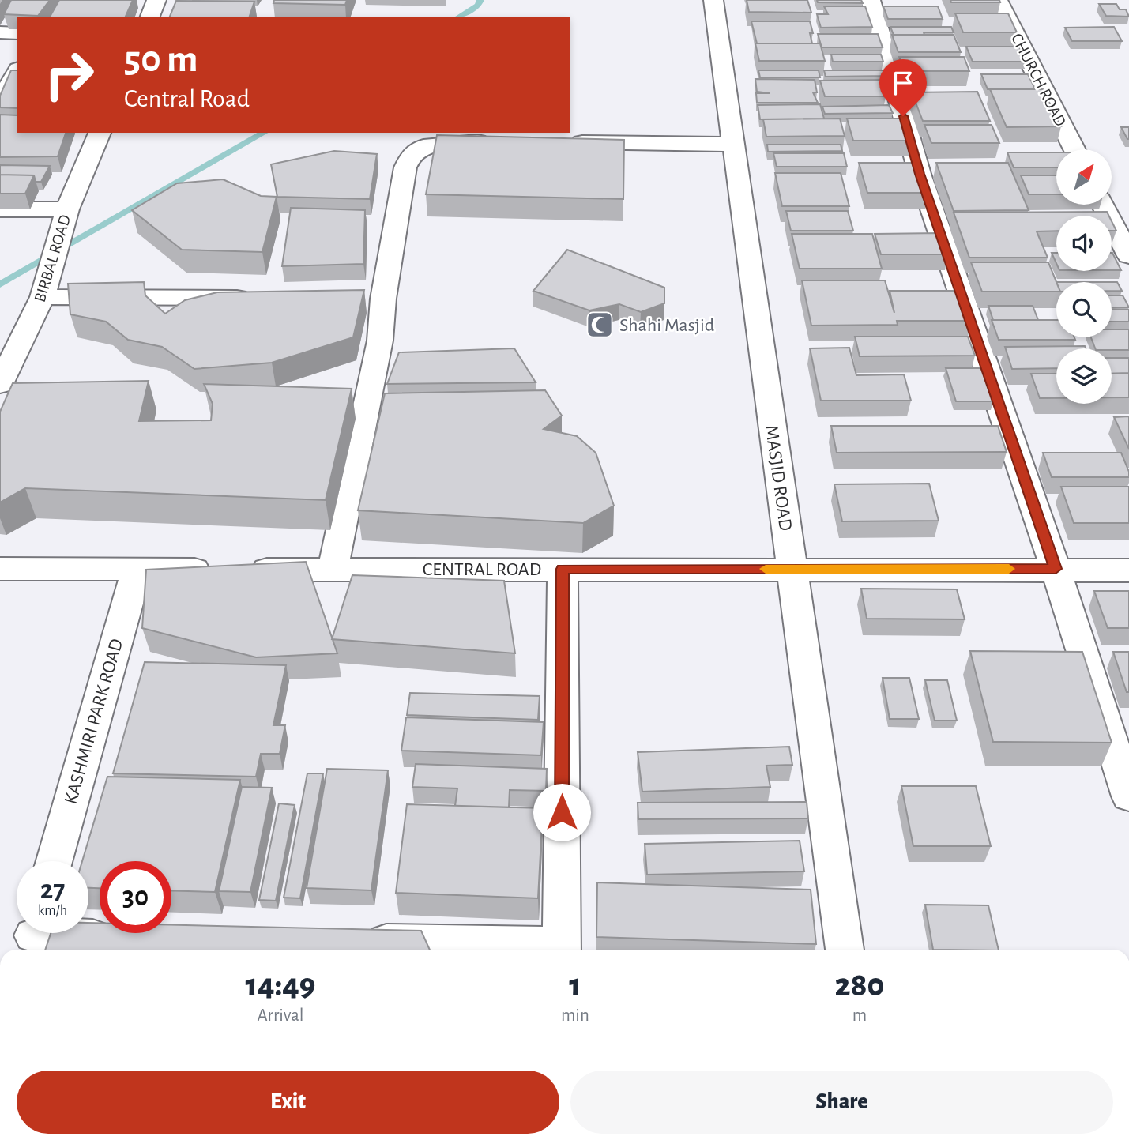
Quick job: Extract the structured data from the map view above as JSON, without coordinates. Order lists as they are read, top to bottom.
{
  "streets": {
    "street": [
      "CHURCH ROAD",
      "BIRBAL ROAD",
      "MASJID ROAD",
      "CENTRAL ROAD",
      "KASHMIRI PARK ROAD"
    ]
  },
  "crossings": [
    ["MASJID ROAD", "CENTRAL ROAD"],
    ["CENTRAL ROAD", "KASHMIRI PARK ROAD"]
  ],
  "places": {
    "mosque": ["Shahi Masjid"]
  },
  "north": "top right",
  "page": {
    "turn": ["50 m", "Central Road"],
    "speed": "27 km/h",
    "limit": "30",
    "eta": [
      "14:49",
      "Arrival",
      "1",
      "min",
      "280",
      "m"
    ],
    "buttons": ["Exit", "Share"]
  }
}
